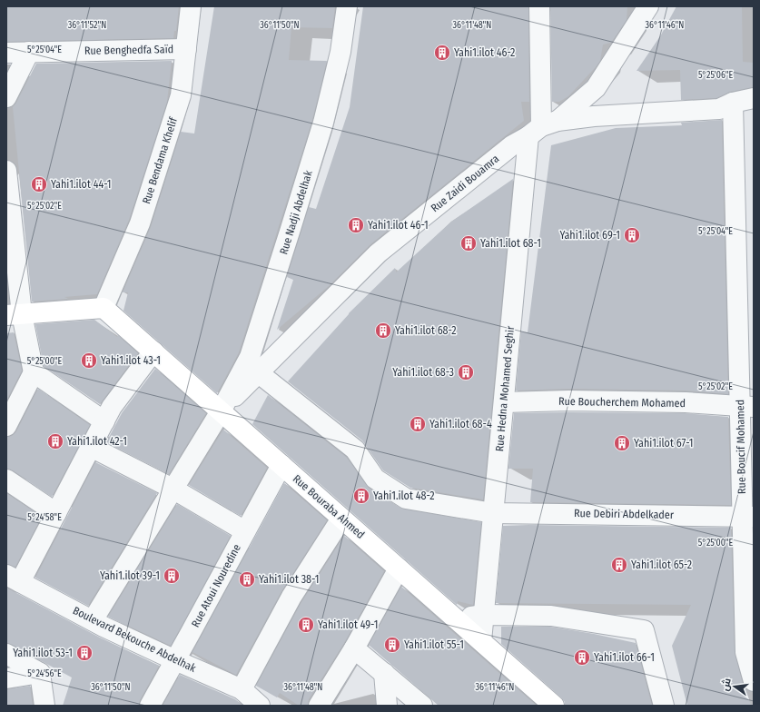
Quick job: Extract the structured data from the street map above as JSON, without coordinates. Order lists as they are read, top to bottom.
{
  "streets": {
    "street": [
      "Rue Benghedfa Saïd",
      "Rue Bendama Khelif",
      "Rue Zaidi Bouamra",
      "Rue Nadji Abdelhak",
      "Rue Hedna Mohamed Seghir",
      "Rue Boucherchem Mohamed",
      "Rue Boucif Mohamed",
      "Rue Bouraba Ahmed",
      "Rue Debiri Abdelkader",
      "Rue Atoui Nouredine",
      "Boulevard Bekouche Abdelhak"
    ]
  },
  "crossings": [
    ["Rue Benghedfa Saïd", "Rue Bendama Khelif"],
    ["Rue Bendama Khelif", "Rue Bouraba Ahmed"],
    ["Rue Zaidi Bouamra", "Rue Nadji Abdelhak"],
    ["Rue Zaidi Bouamra", "Rue Hedna Mohamed Seghir"],
    ["Rue Zaidi Bouamra", "Rue Boucif Mohamed"],
    ["Rue Zaidi Bouamra", "Rue Bouraba Ahmed"],
    ["Rue Zaidi Bouamra", "Rue Debiri Abdelkader"],
    ["Rue Nadji Abdelhak", "Rue Bouraba Ahmed"],
    ["Rue Hedna Mohamed Seghir", "Rue Boucherchem Mohamed"],
    ["Rue Hedna Mohamed Seghir", "Rue Bouraba Ahmed"],
    ["Rue Hedna Mohamed Seghir", "Rue Debiri Abdelkader"],
    ["Rue Boucherchem Mohamed", "Rue Boucif Mohamed"],
    ["Rue Boucif Mohamed", "Rue Debiri Abdelkader"],
    ["Rue Bouraba Ahmed", "Rue Atoui Nouredine"],
    ["Rue Atoui Nouredine", "Boulevard Bekouche Abdelhak"]
  ],
  "places": {
    "building": [
      "Yahi1.ilot 46-2",
      "Yahi1.ilot 44-1",
      "Yahi1.ilot 46-1",
      "Yahi1.ilot 69-1",
      "Yahi1.ilot 68-1",
      "Yahi1.ilot 68-2",
      "Yahi1.ilot 43-1",
      "Yahi1.ilot 68-3",
      "Yahi1.ilot 68-4",
      "Yahi1.ilot 42-1",
      "Yahi1.ilot 67-1",
      "Yahi1.ilot 48-2",
      "Yahi1.ilot 65-2",
      "Yahi1.ilot 39-1",
      "Yahi1.ilot 38-1",
      "Yahi1.ilot 49-1",
      "Yahi1.ilot 55-1",
      "Yahi1.ilot 53-1",
      "Yahi1.ilot 66-1"
    ]
  },
  "north": "left",
  "coordinates": [
    "36°11'52\"N",
    "36°11'50\"N",
    "36°11'48\"N",
    "36°11'46\"N",
    "5°25'04\"E",
    "5°25'06\"E",
    "5°25'02\"E",
    "5°25'00\"E",
    "5°24'58\"E",
    "5°24'56\"E"
  ]
}
